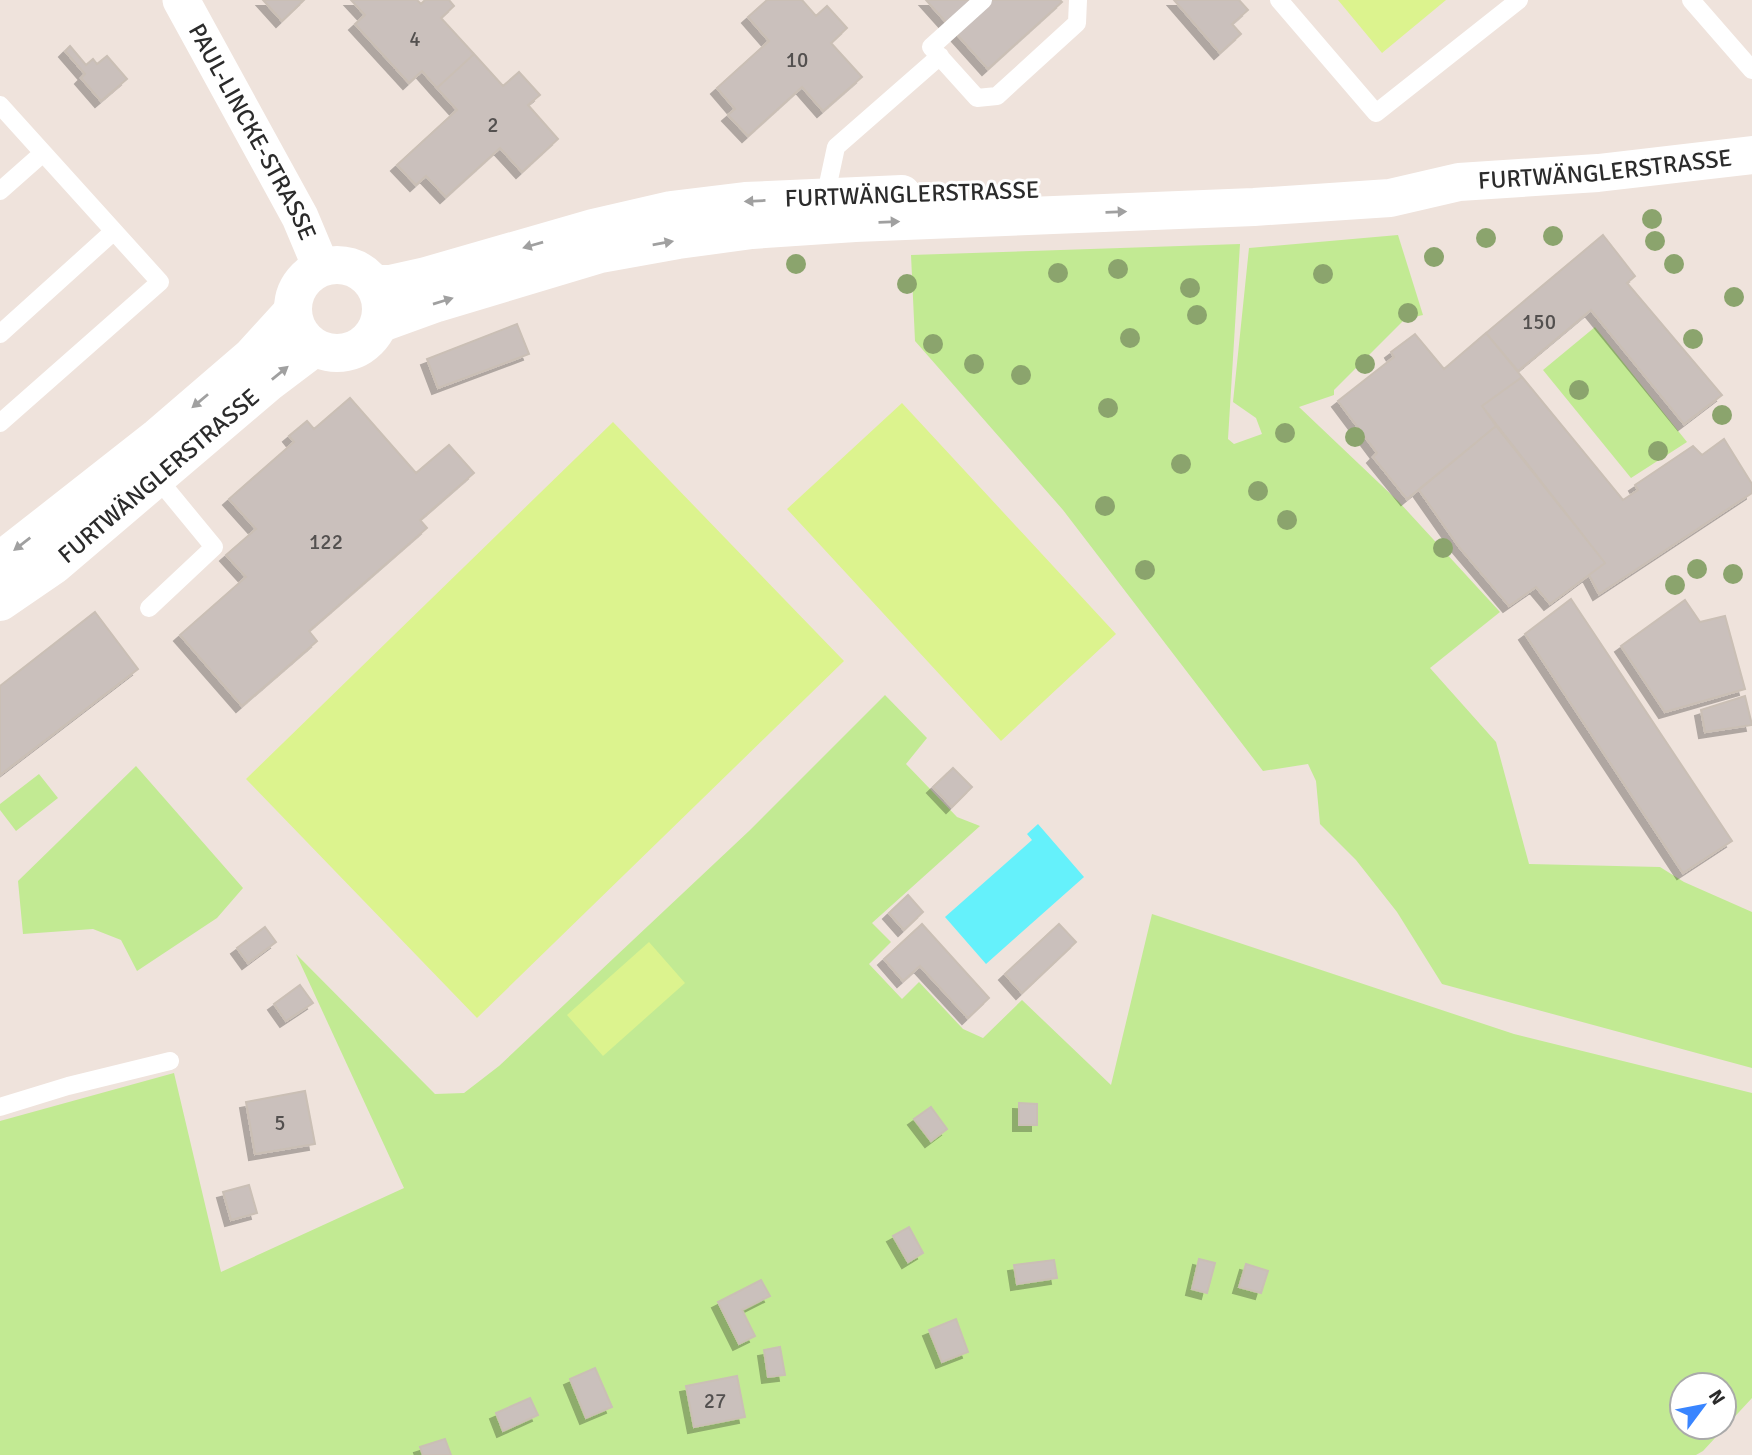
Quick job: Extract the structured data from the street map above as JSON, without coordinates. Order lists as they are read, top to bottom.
{
  "streets": {
    "main road": ["FURTWÄNGLERSTRASSE"],
    "street": ["PAUL-LINCKE-STRASSE"]
  },
  "crossings": [
    ["PAUL-LINCKE-STRASSE", "FURTWÄNGLERSTRASSE"]
  ],
  "house_numbers": [
    "4",
    "10",
    "2",
    "150",
    "122",
    "5",
    "27"
  ],
  "north": "top right"
}
